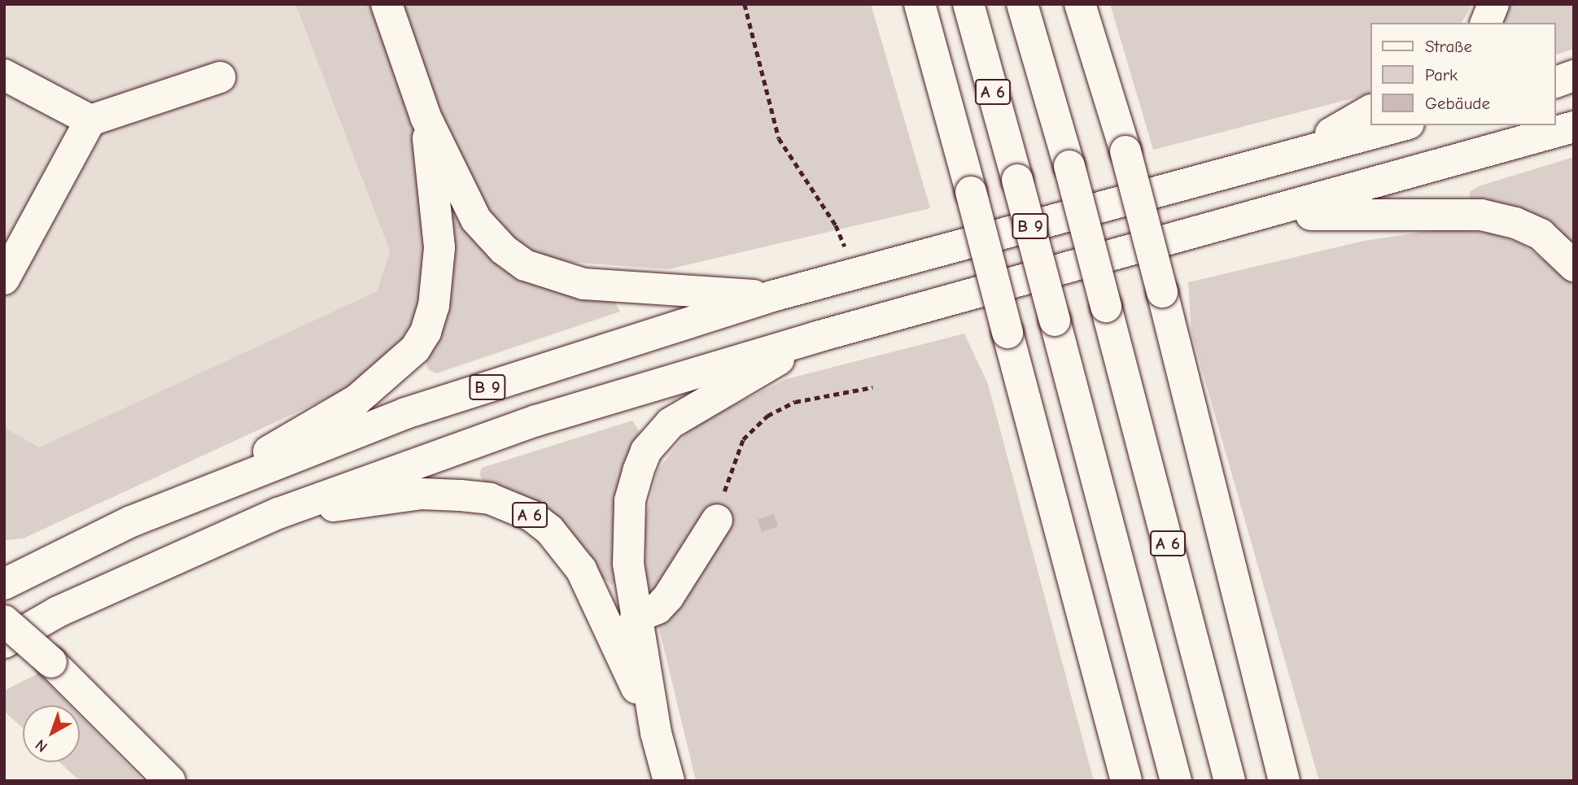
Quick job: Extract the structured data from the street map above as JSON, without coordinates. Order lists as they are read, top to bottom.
{
  "streets": {
    "main road": ["A 6", "B 9"]
  },
  "crossings": [
    ["A 6", "B 9"]
  ],
  "legend": ["Straße", "Park", "Gebäude"],
  "north": "bottom left"
}
